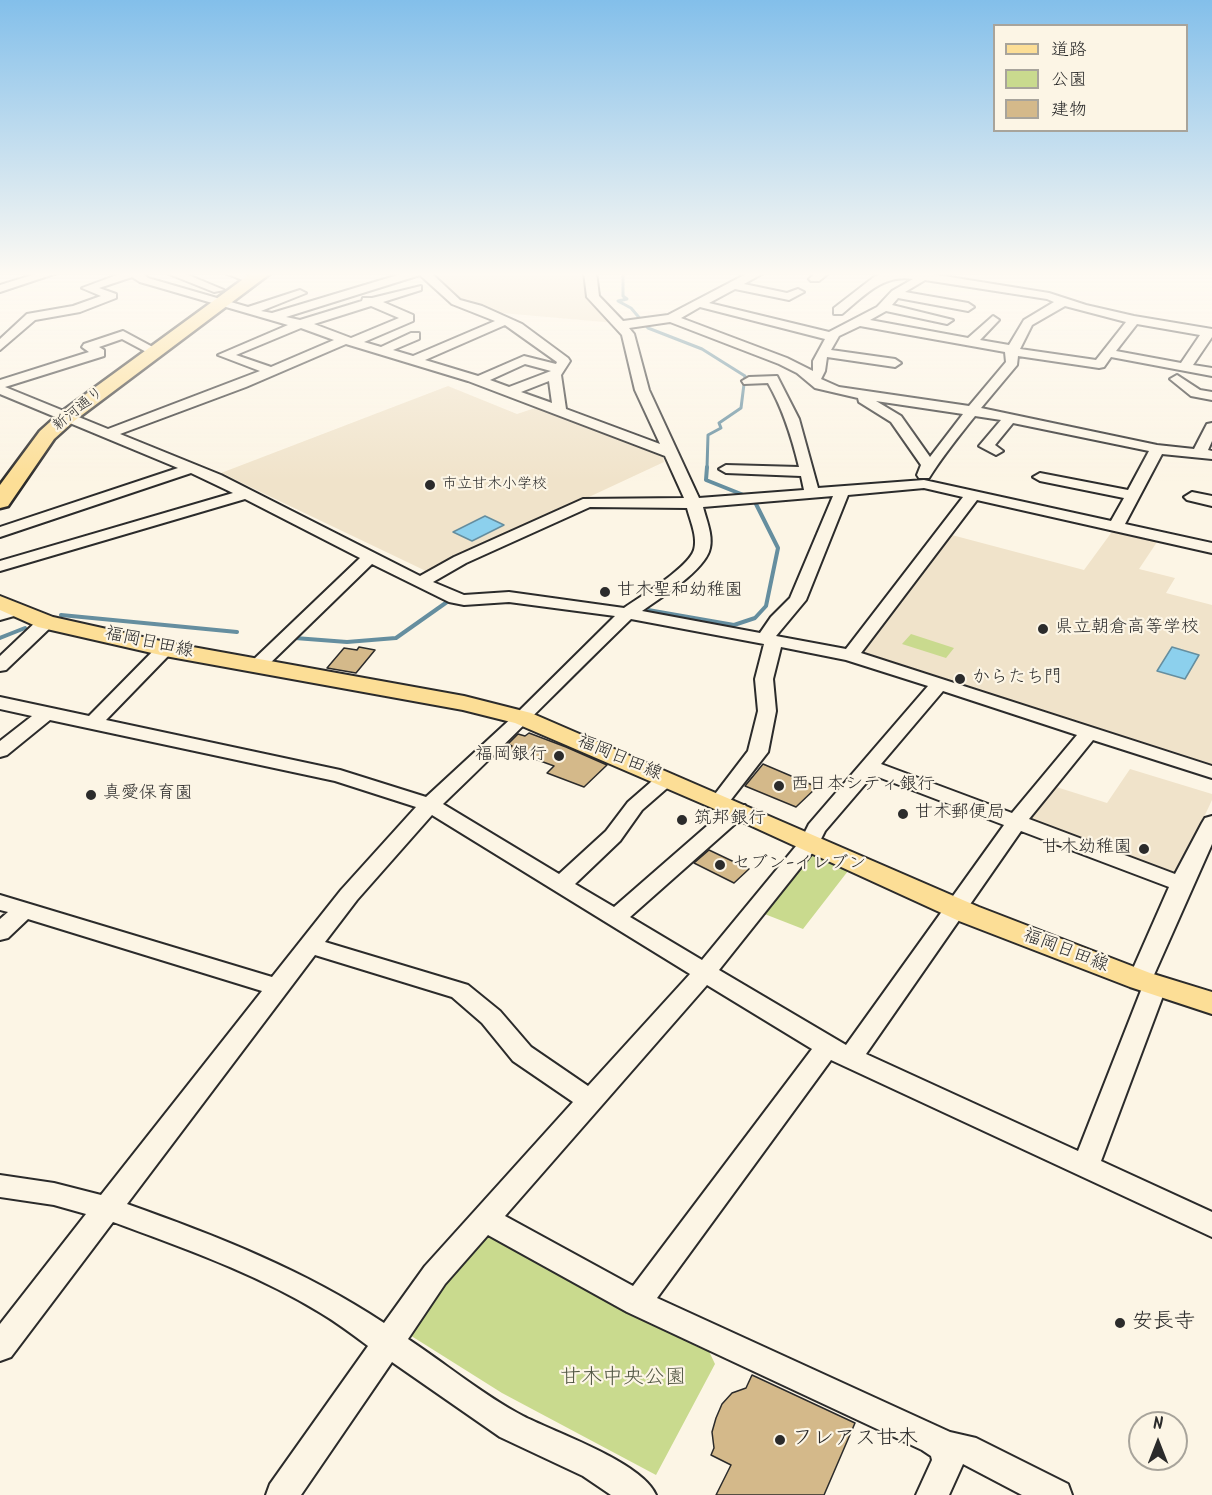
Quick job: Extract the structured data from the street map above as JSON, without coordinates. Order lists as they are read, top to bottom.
{
  "streets": {
    "highway": ["新河通り"],
    "main road": ["福岡日田線"]
  },
  "parks": ["甘木中央公園"],
  "places": [
    "市立甘木小学校",
    "甘木聖和幼稚園",
    "県立朝倉高等学校",
    "からたち門",
    "福岡銀行",
    "西日本シティ銀行",
    "真愛保育園",
    "甘木郵便局",
    "筑邦銀行",
    "甘木幼稚園",
    "セブン-イレブン",
    "安長寺",
    "フレアス甘木"
  ],
  "legend": ["道路", "公園", "建物"],
  "north": "top"
}
